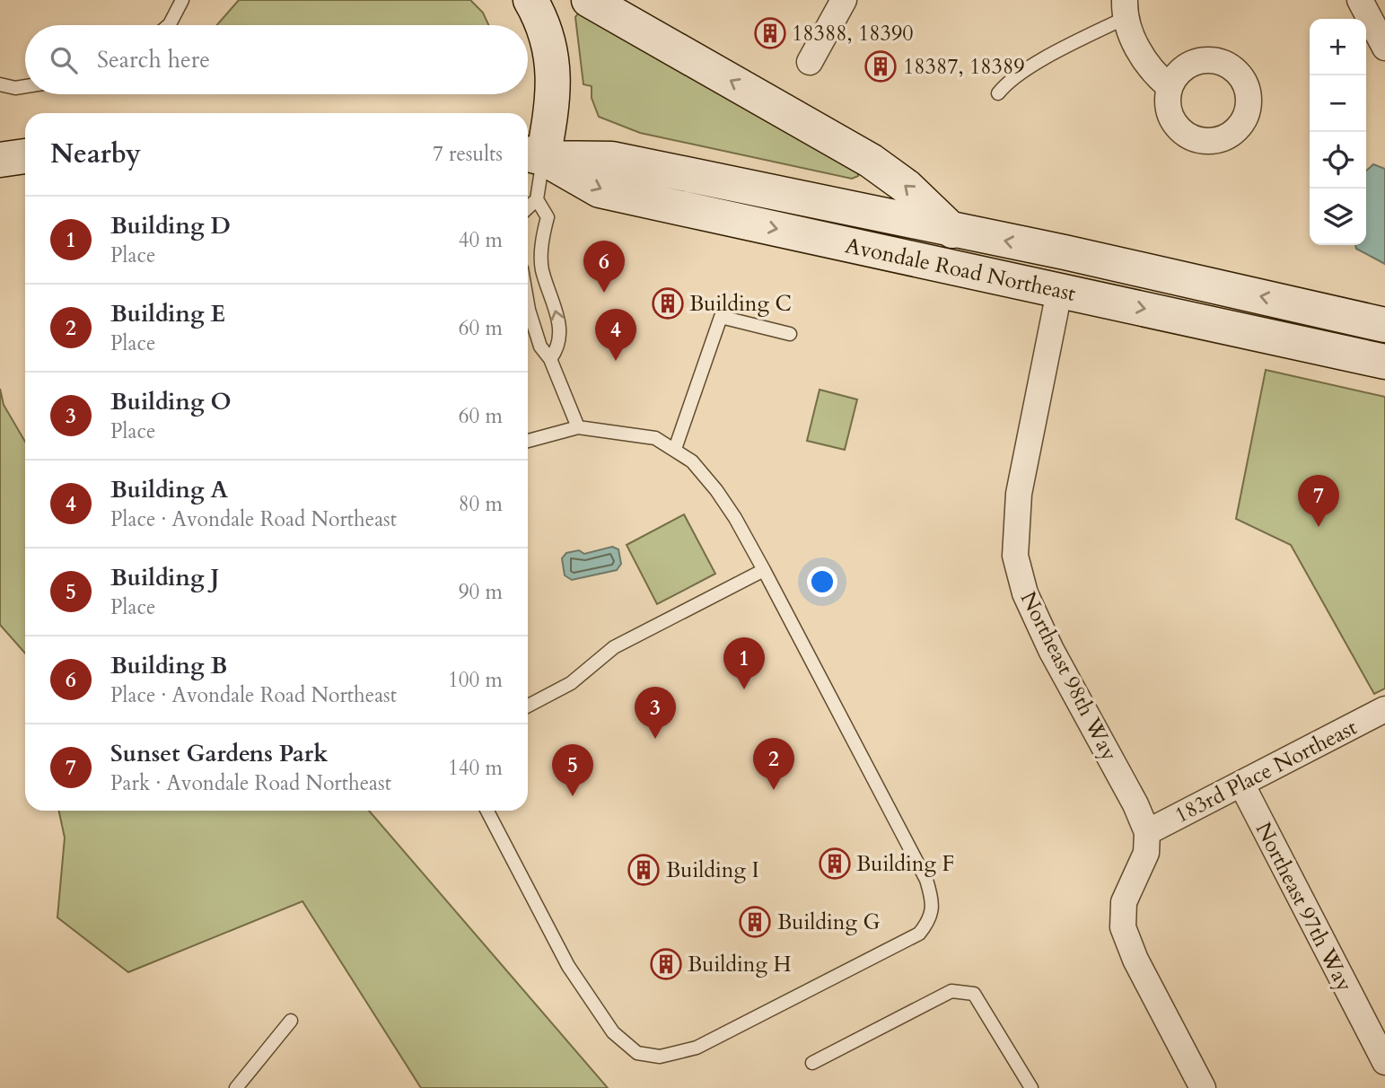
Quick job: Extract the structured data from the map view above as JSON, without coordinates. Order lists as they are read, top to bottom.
{
  "streets": {
    "main road": ["Avondale Road Northeast"],
    "street": ["Northeast 98th Way", "183rd Place Northeast", "Northeast 97th Way"]
  },
  "crossings": [
    ["Avondale Road Northeast", "Northeast 98th Way"],
    ["Northeast 98th Way", "183rd Place Northeast"],
    ["183rd Place Northeast", "Northeast 97th Way"]
  ],
  "places": {
    "building": [
      "18388, 18390",
      "18387, 18389",
      "Building C",
      "Building F",
      "Building I",
      "Building G",
      "Building H"
    ]
  },
  "page": {
    "map_buttons": ["+", "−"],
    "search": "Search here",
    "heading": ["Nearby", "7 results"],
    "list": [
      {
        "mark": "1",
        "name": "Building D",
        "note": "Place",
        "value": "40 m"
      },
      {
        "mark": "2",
        "name": "Building E",
        "note": "Place",
        "value": "60 m"
      },
      {
        "mark": "3",
        "name": "Building O",
        "note": "Place",
        "value": "60 m"
      },
      {
        "mark": "4",
        "name": "Building A",
        "note": "Place · Avondale Road Northeast",
        "value": "80 m"
      },
      {
        "mark": "5",
        "name": "Building J",
        "note": "Place",
        "value": "90 m"
      },
      {
        "mark": "6",
        "name": "Building B",
        "note": "Place · Avondale Road Northeast",
        "value": "100 m"
      },
      {
        "mark": "7",
        "name": "Sunset Gardens Park",
        "note": "Park · Avondale Road Northeast",
        "value": "140 m"
      }
    ],
    "pins": [
      "6",
      "4",
      "7",
      "1",
      "3",
      "2",
      "5"
    ]
  }
}
